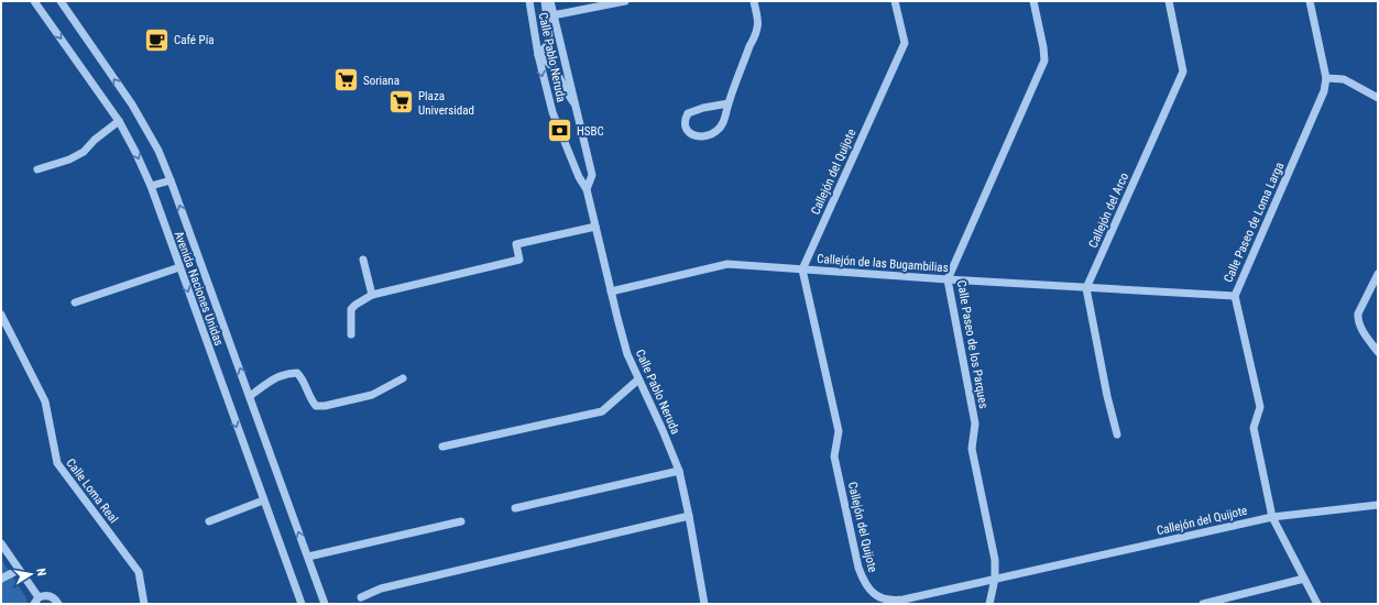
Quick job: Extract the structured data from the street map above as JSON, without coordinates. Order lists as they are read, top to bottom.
{
  "streets": {
    "street": [
      "Calle Pablo Neruda",
      "Callejón del Quijote",
      "Callejón del Arco",
      "Calle Paseo de Loma Larga",
      "Callejón de las Bugambilias",
      "Avenida Naciones Unidas",
      "Calle Paseo de los Parques",
      "Calle Loma Real"
    ]
  },
  "crossings": [
    ["Calle Pablo Neruda", "Callejón de las Bugambilias"],
    ["Callejón del Quijote", "Calle Paseo de Loma Larga"],
    ["Callejón del Quijote", "Callejón de las Bugambilias"],
    ["Callejón del Quijote", "Calle Paseo de los Parques"],
    ["Callejón del Arco", "Callejón de las Bugambilias"],
    ["Calle Paseo de Loma Larga", "Callejón de las Bugambilias"],
    ["Callejón de las Bugambilias", "Calle Paseo de los Parques"]
  ],
  "places": {
    "cafe": ["Café Pía"],
    "supermarket": ["Soriana", "Plaza Universidad"],
    "bank": ["HSBC"]
  },
  "north": "right"
}
